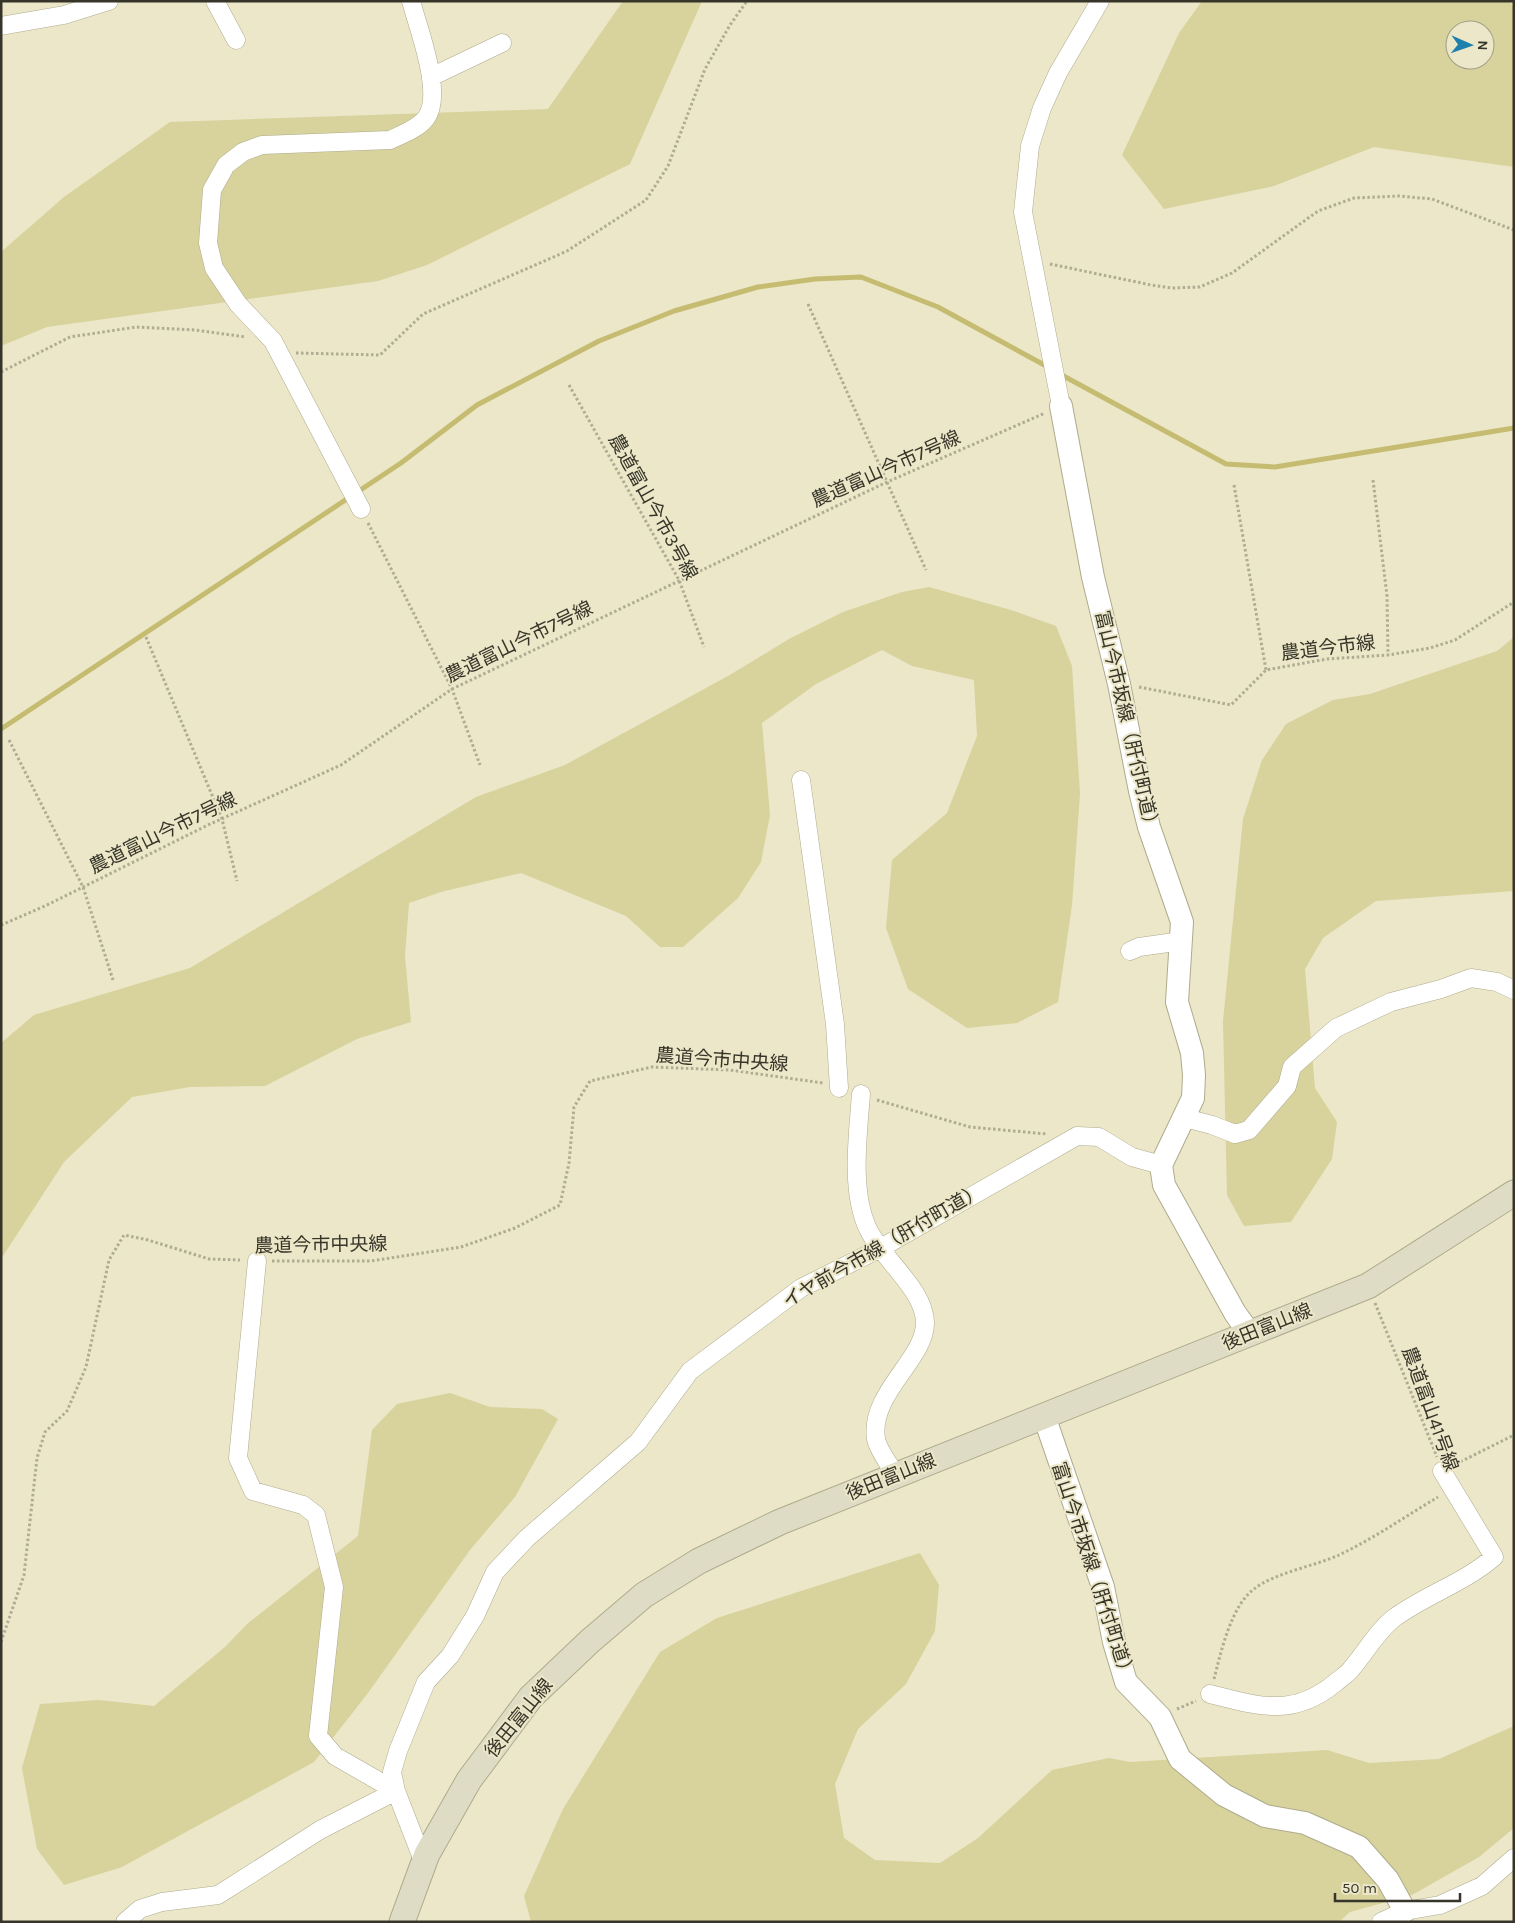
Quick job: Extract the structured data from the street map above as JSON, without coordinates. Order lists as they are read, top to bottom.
{
  "streets": {
    "main road": ["後田富山線"],
    "street": ["富山今市坂線（肝付町道）", "イヤ前今市線（肝付町道）"],
    "path": [
      "農道富山今市7号線",
      "農道富山今市3号線",
      "農道今市線",
      "農道今市中央線",
      "農道富山41号線"
    ]
  },
  "crossings": [
    ["農道富山今市7号線", "農道富山今市3号線"],
    ["農道富山今市7号線", "富山今市坂線（肝付町道）"],
    ["農道今市線", "富山今市坂線（肝付町道）"],
    ["富山今市坂線（肝付町道）", "後田富山線"],
    ["イヤ前今市線（肝付町道）", "後田富山線"],
    ["後田富山線", "農道富山41号線"]
  ],
  "scale_bar": "50 m",
  "north": "right"
}
